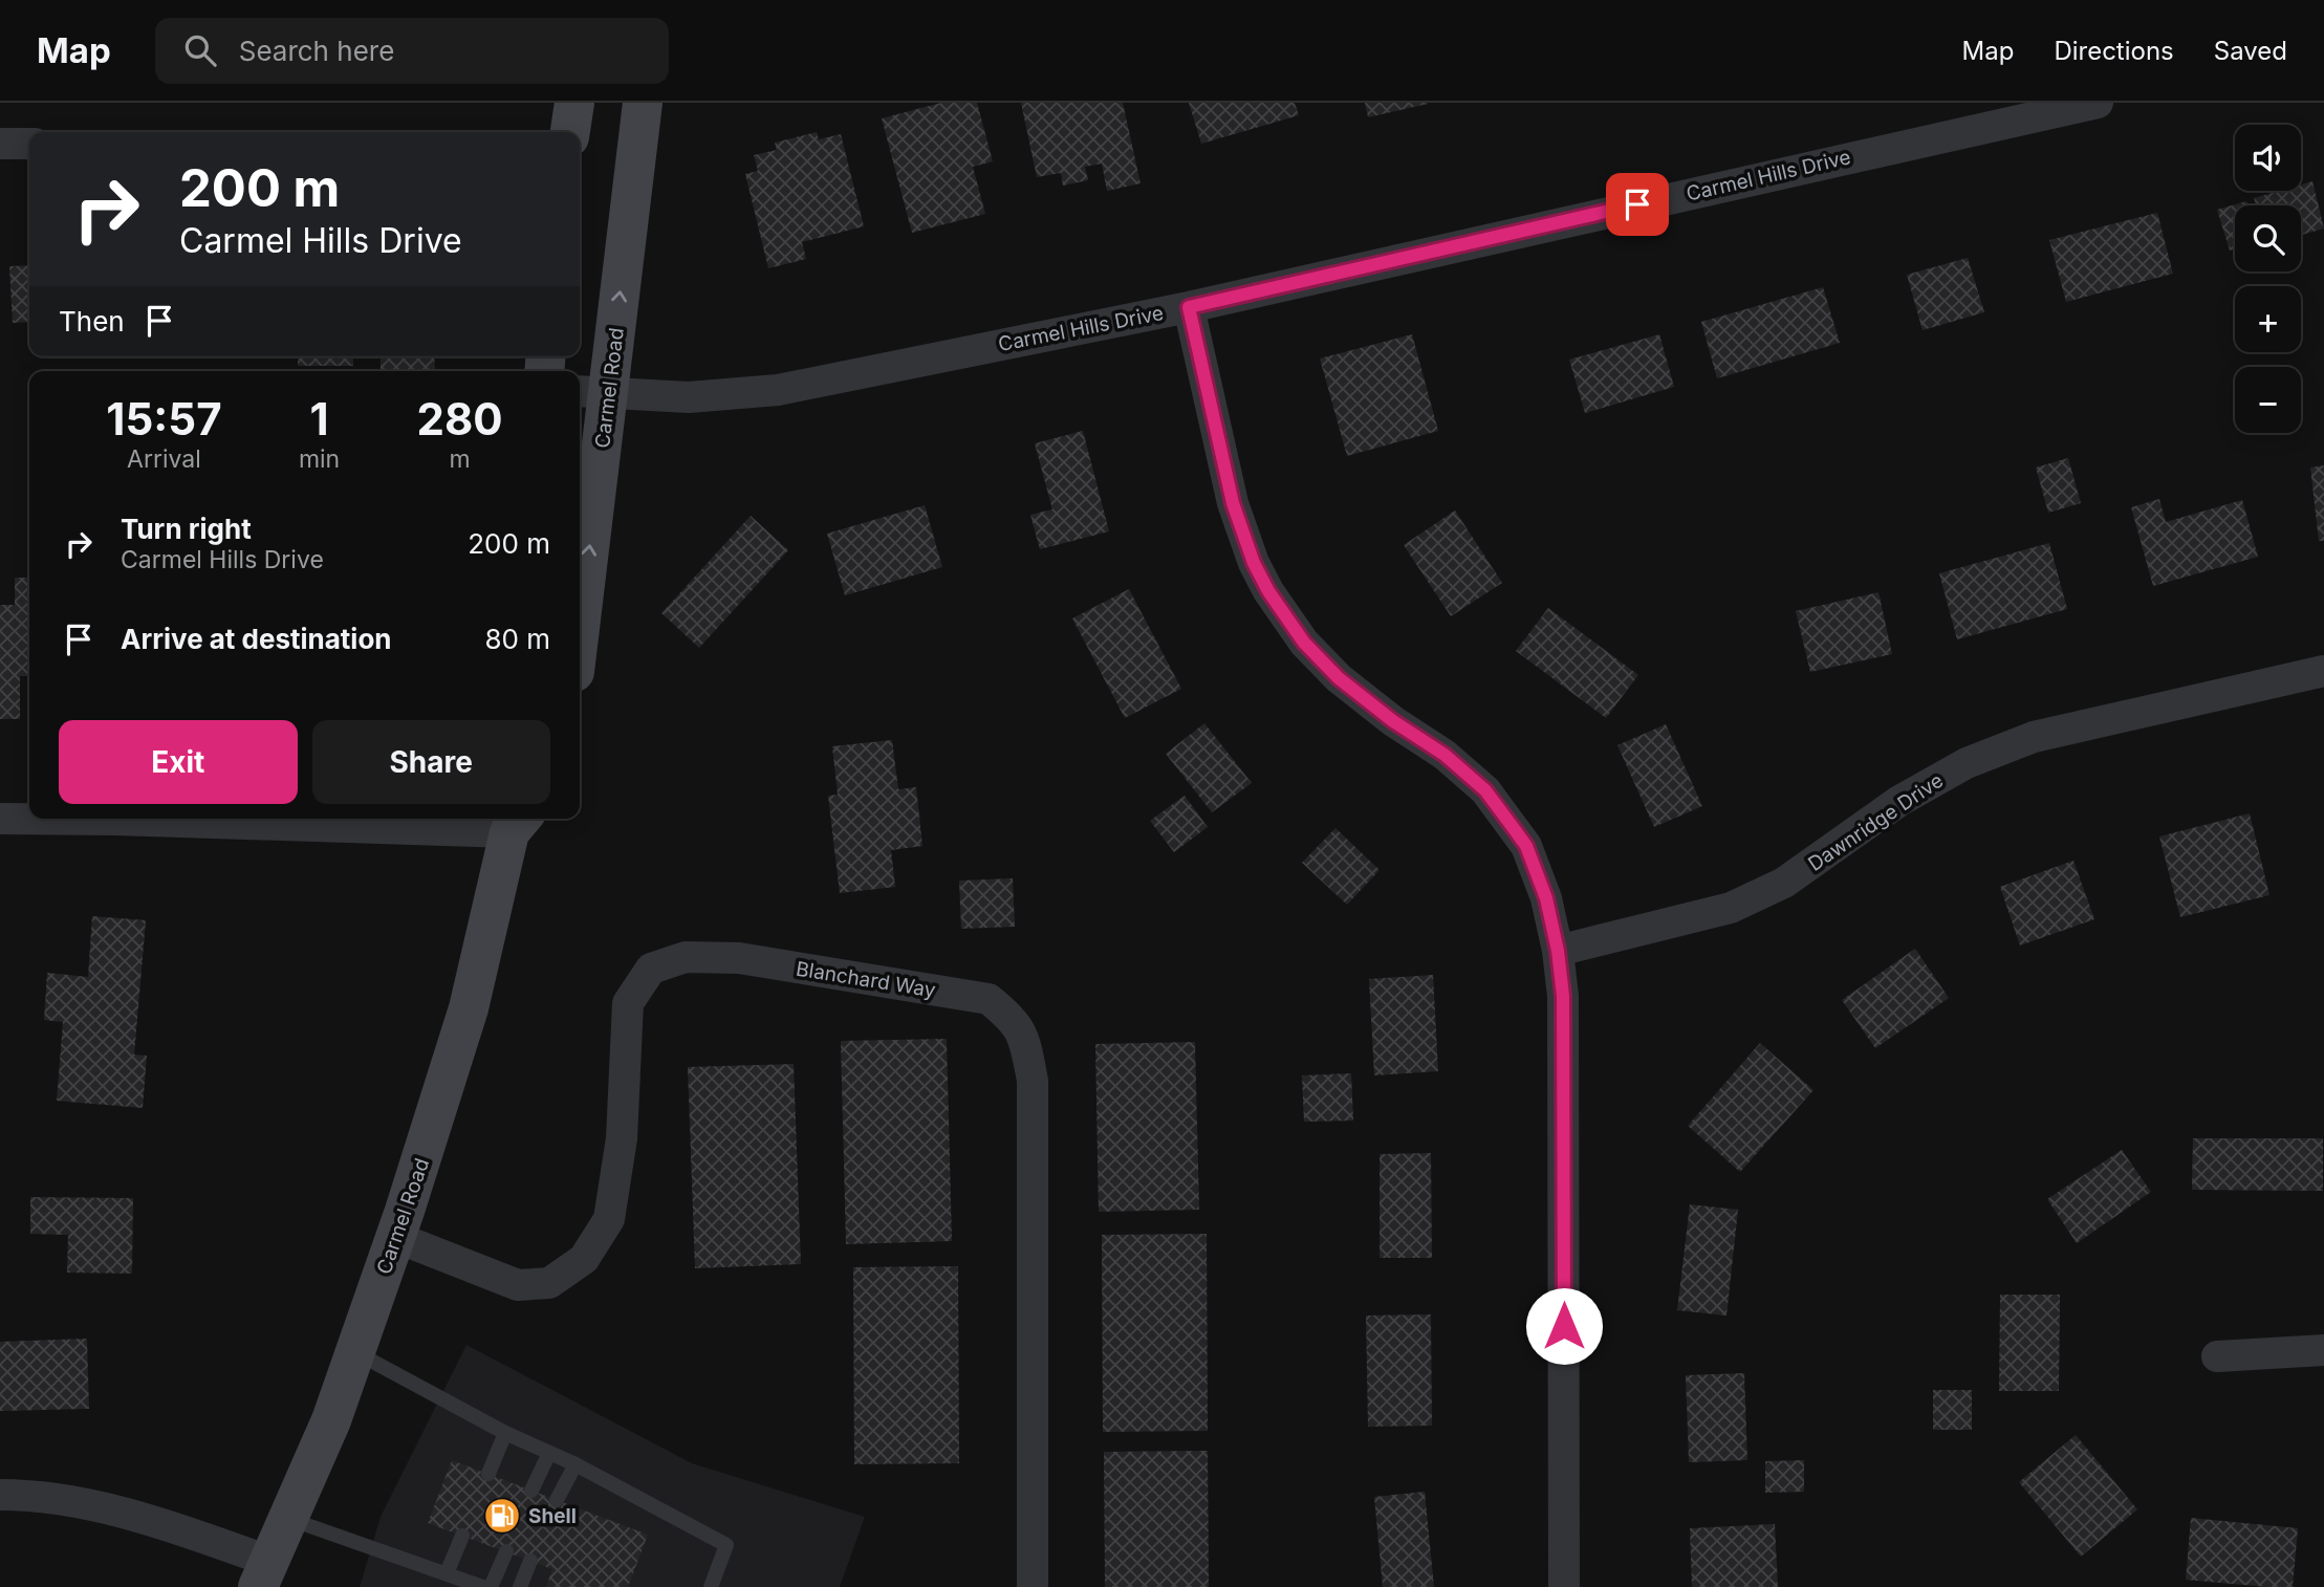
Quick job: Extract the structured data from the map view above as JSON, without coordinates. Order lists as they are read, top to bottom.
{
  "streets": {
    "main road": ["Carmel Road"],
    "street": ["Carmel Hills Drive", "Dawnridge Drive", "Blanchard Way"]
  },
  "crossings": [
    ["Carmel Hills Drive", "Carmel Road"],
    ["Carmel Road", "Blanchard Way"]
  ],
  "one_way": ["Carmel Road"],
  "places": {
    "fuel station": ["Shell"]
  },
  "page": {
    "header": "Map",
    "search": "Search here",
    "nav": ["Map", "Directions", "Saved"],
    "map_buttons": ["+", "−"],
    "turn": ["200 m", "Carmel Hills Drive"],
    "then": "Then",
    "eta": [
      "15:57",
      "Arrival",
      "1",
      "min",
      "280",
      "m"
    ],
    "list": [
      {
        "name": "Turn right",
        "note": "Carmel Hills Drive",
        "value": "200 m"
      },
      {
        "name": "Arrive at destination",
        "value": "80 m"
      }
    ],
    "buttons": ["Exit", "Share"]
  }
}
